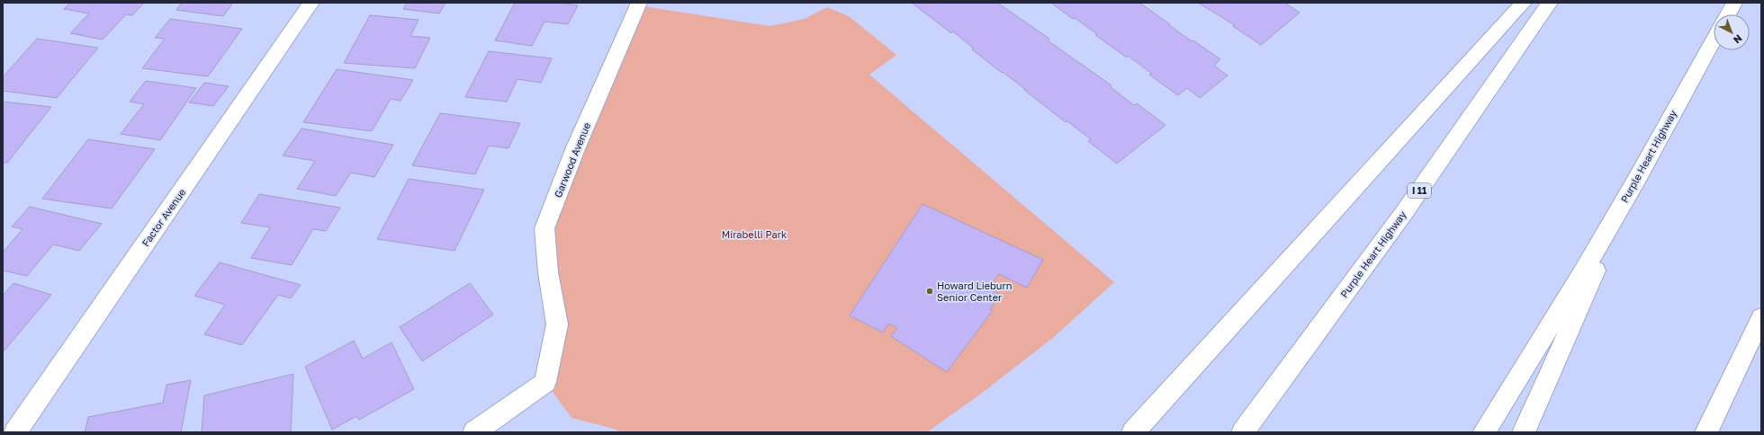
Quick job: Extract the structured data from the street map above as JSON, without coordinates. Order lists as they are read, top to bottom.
{
  "streets": {
    "main road": [
      "Purple Heart Highway",
      "Garwood Avenue",
      "I 11",
      "Factor Avenue"
    ]
  },
  "parks": ["Mirabelli Park"],
  "places": ["Howard Lieburn Senior Center"],
  "north": "bottom right"
}
